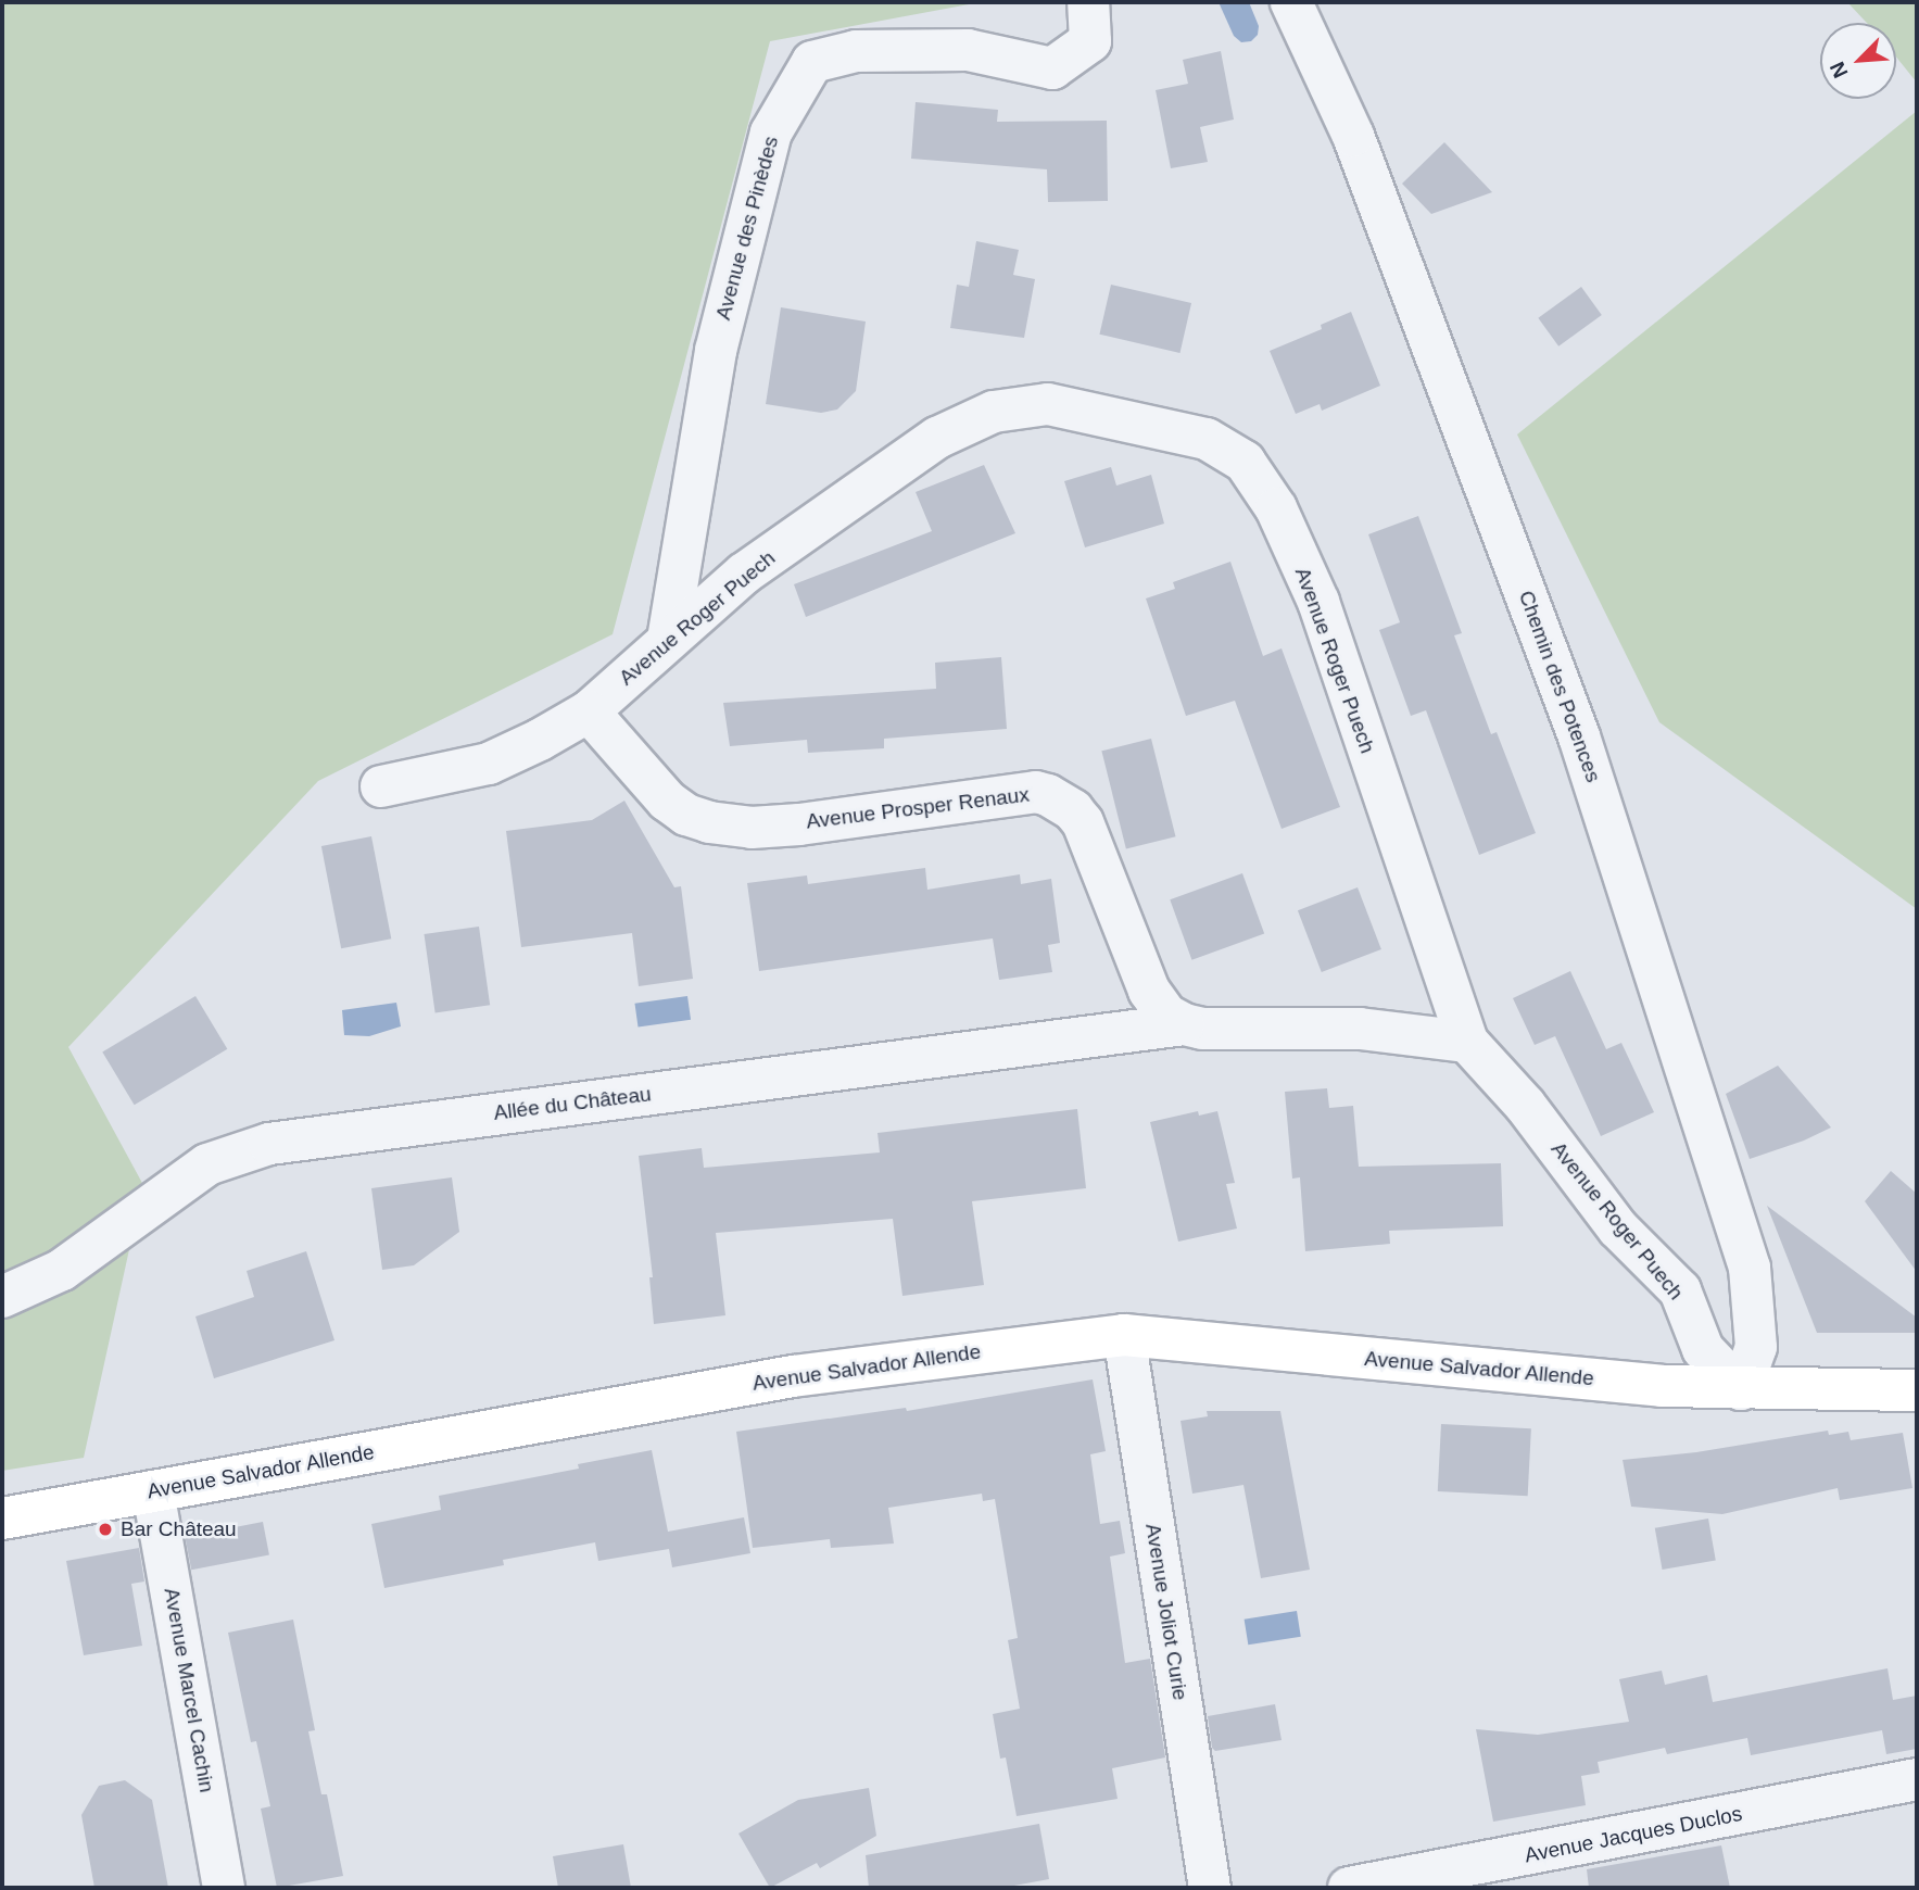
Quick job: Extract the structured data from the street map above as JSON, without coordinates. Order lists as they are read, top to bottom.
{
  "streets": {
    "main road": ["Avenue Salvador Allende"],
    "street": [
      "Avenue des Pinèdes",
      "Avenue Roger Puech",
      "Chemin des Potences",
      "Avenue Prosper Renaux",
      "Allée du Château",
      "Avenue Joliot Curie",
      "Avenue Marcel Cachin",
      "Avenue Jacques Duclos"
    ]
  },
  "crossings": [
    ["Avenue des Pinèdes", "Avenue Roger Puech"],
    ["Avenue Roger Puech", "Chemin des Potences"],
    ["Avenue Roger Puech", "Avenue Prosper Renaux"],
    ["Avenue Roger Puech", "Avenue Salvador Allende"],
    ["Chemin des Potences", "Avenue Salvador Allende"],
    ["Avenue Prosper Renaux", "Allée du Château"],
    ["Avenue Salvador Allende", "Avenue Joliot Curie"],
    ["Avenue Salvador Allende", "Avenue Marcel Cachin"]
  ],
  "places": ["Bar Château"],
  "north": "bottom left"
}
